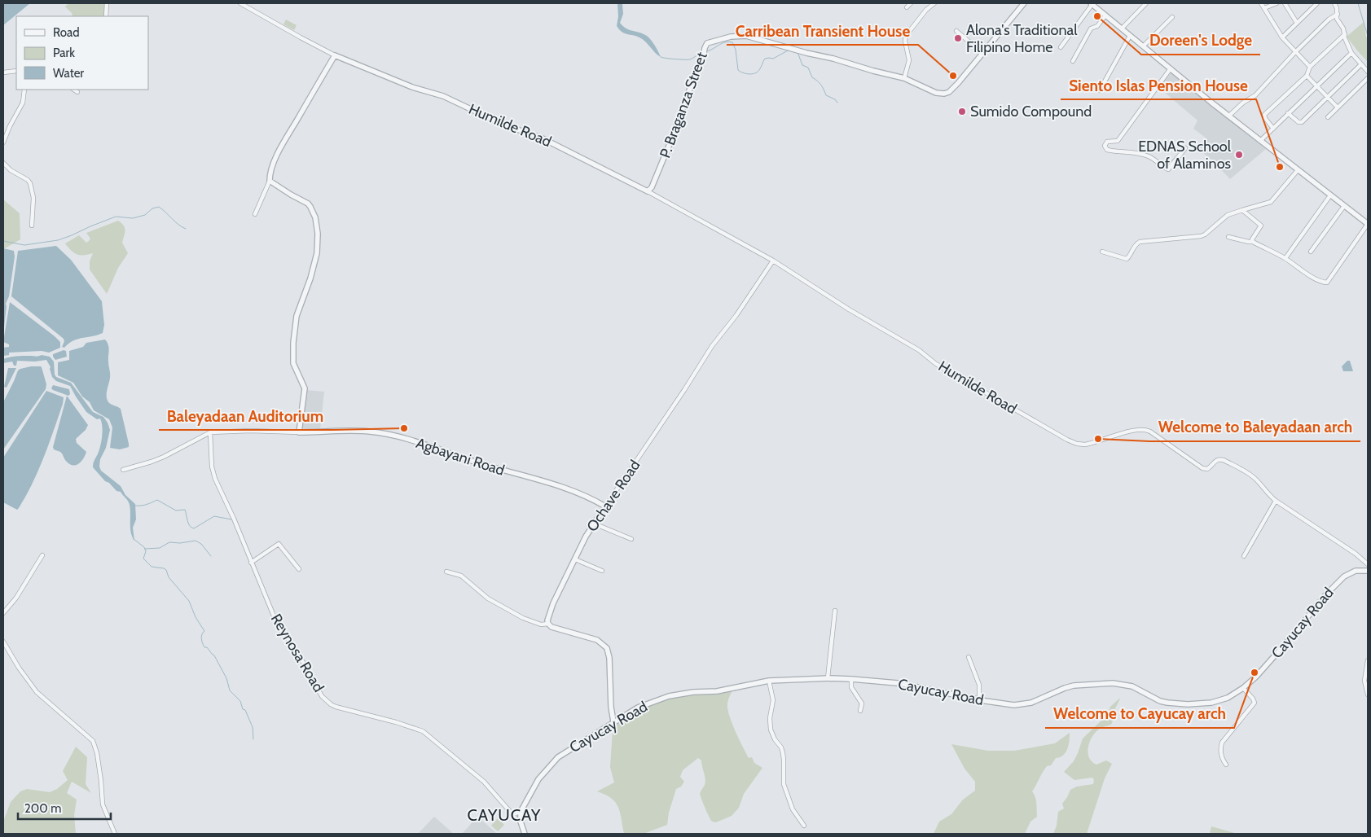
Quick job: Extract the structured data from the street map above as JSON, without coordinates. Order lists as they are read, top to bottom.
{
  "streets": {
    "street": [
      "P. Braganza Street",
      "Humilde Road",
      "Agbayani Road",
      "Ochave Road",
      "Cayucay Road",
      "Reynosa Road"
    ]
  },
  "crossings": [
    ["P. Braganza Street", "Humilde Road"],
    ["Humilde Road", "Ochave Road"],
    ["Agbayani Road", "Ochave Road"],
    ["Agbayani Road", "Reynosa Road"],
    ["Cayucay Road", "Reynosa Road"]
  ],
  "districts": ["CAYUCAY"],
  "places": [
    "Doreen's Lodge",
    "Alona's Traditional Filipino Home",
    "Carribean Transient House",
    "Sumido Compound",
    "EDNAS School of Alaminos",
    "Siento Islas Pension House",
    "Baleyadaan Auditorium",
    "Welcome to Baleyadaan arch",
    "Welcome to Cayucay arch"
  ],
  "legend": ["Road", "Park", "Water"],
  "scale_bar": "200 m"
}
